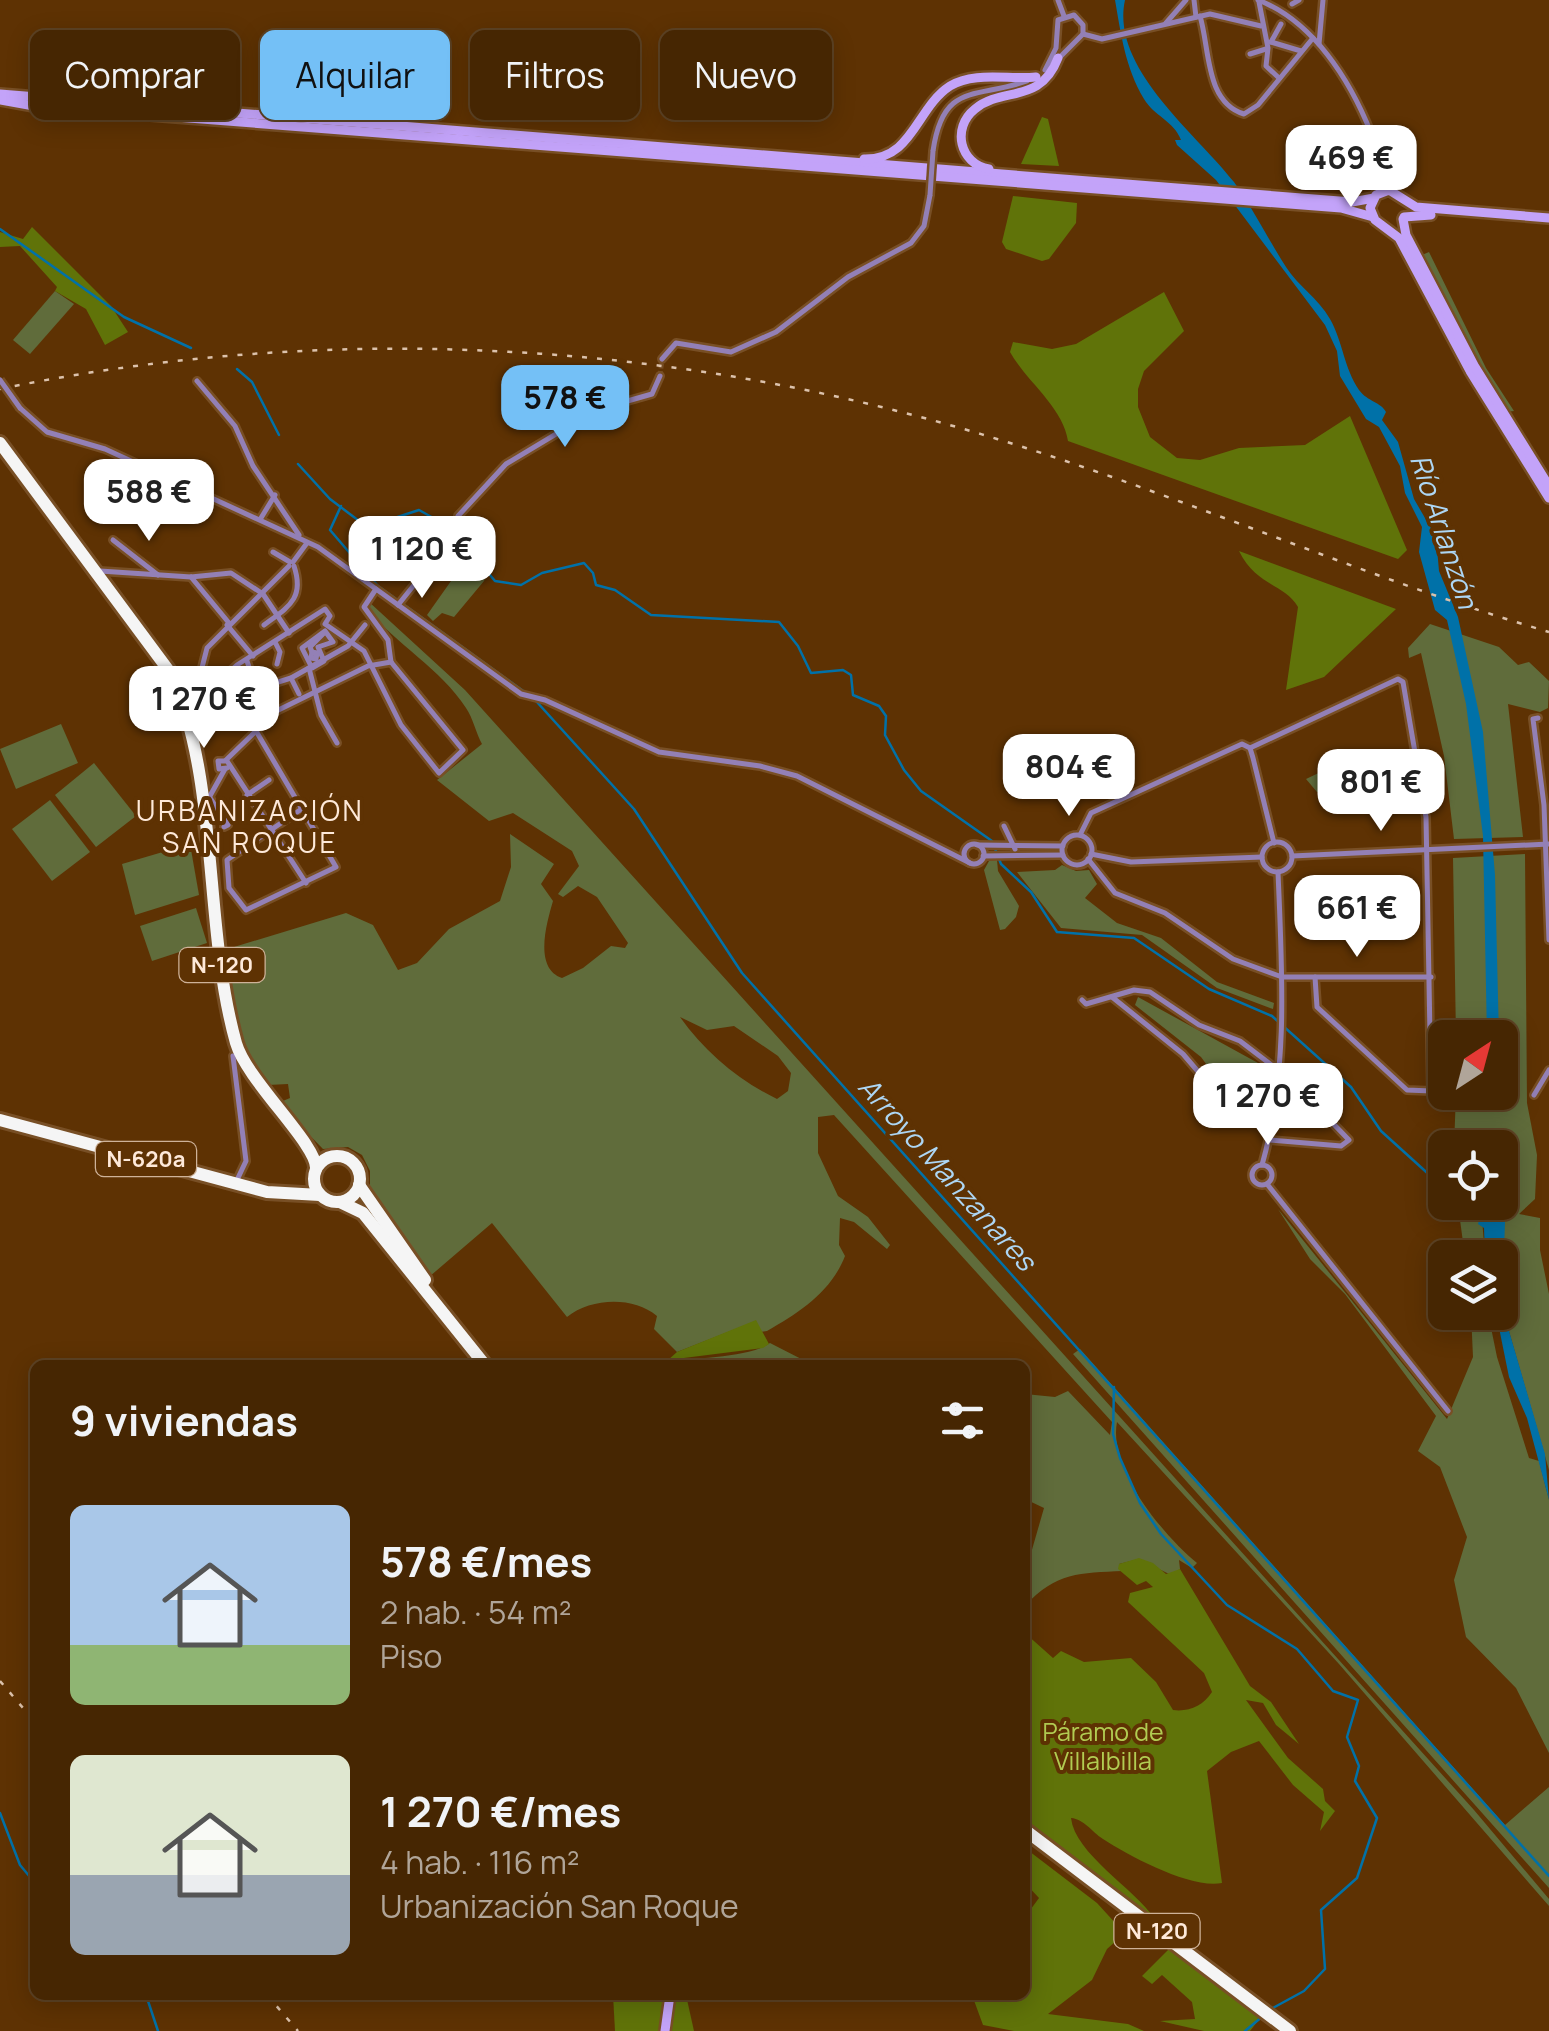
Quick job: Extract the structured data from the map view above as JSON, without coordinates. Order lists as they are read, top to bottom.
{
  "streets": {
    "highway": ["N-120", "N-620a"]
  },
  "crossings": [
    ["N-120", "N-620a"]
  ],
  "districts": ["URBANIZACIÓN SAN ROQUE"],
  "water": ["Río Arlanzón", "Arroyo Manzanares"],
  "parks": ["Páramo de Villalbilla"],
  "north": "top right",
  "page": {
    "chip": [
      "Comprar",
      "Alquilar",
      "Filtros",
      "Nuevo"
    ],
    "price": [
      "469 €",
      "578 €",
      "588 €",
      "1 120 €",
      "1 270 €",
      "804 €",
      "801 €",
      "661 €",
      "1 270 €"
    ],
    "heading": "9 viviendas",
    "list": [
      {
        "name": "578 €/mes",
        "note": "2 hab. · 54 m² · Piso"
      },
      {
        "name": "1 270 €/mes",
        "note": "4 hab. · 116 m² · Urbanización San Roque"
      }
    ]
  }
}
